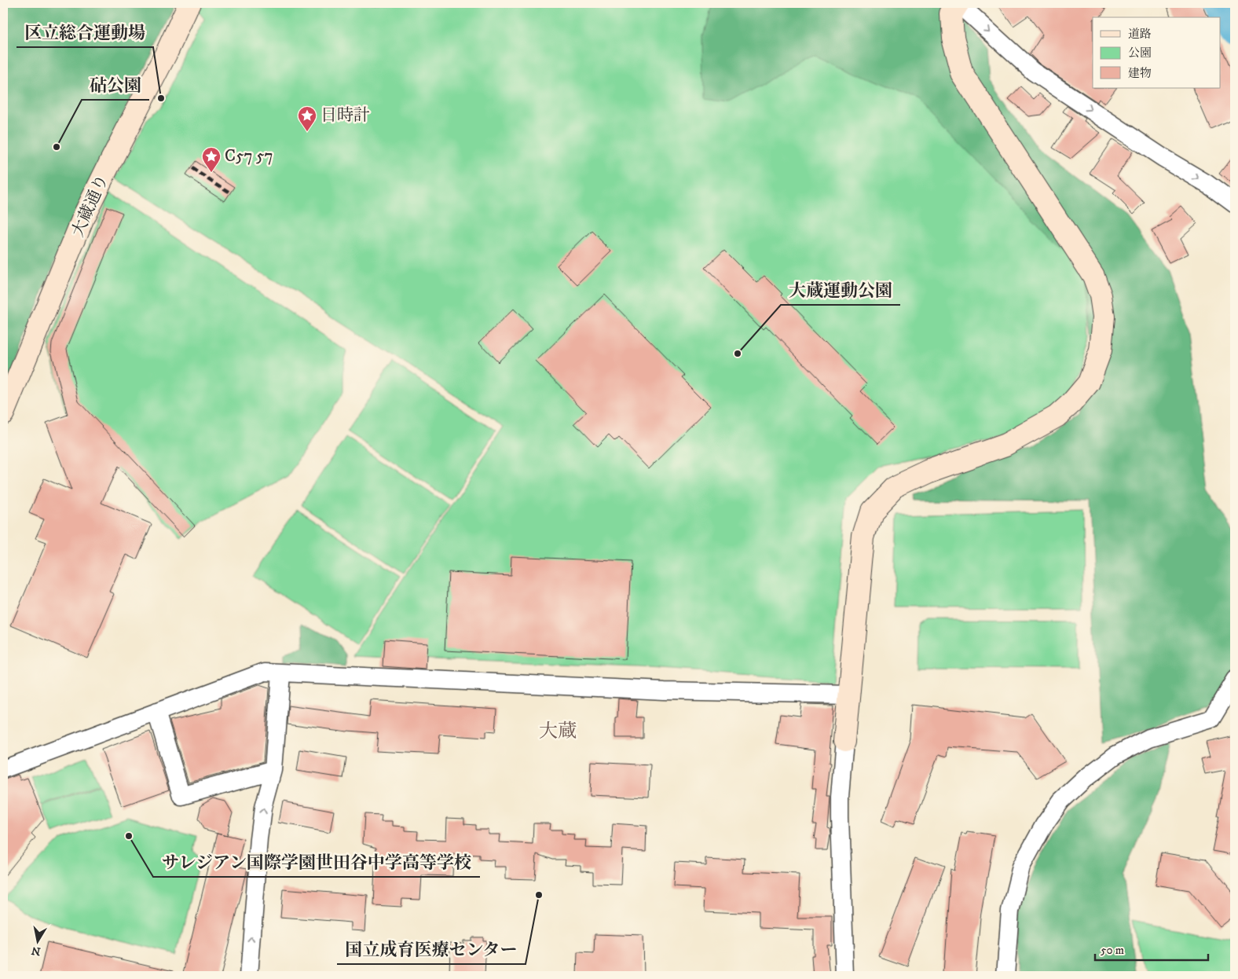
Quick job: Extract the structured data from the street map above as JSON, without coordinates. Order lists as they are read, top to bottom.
{
  "streets": {
    "street": ["大蔵通り"]
  },
  "districts": ["大蔵"],
  "places": {
    "other": [
      "区立総合運動場",
      "砧公園",
      "大蔵運動公園",
      "サレジアン国際学園世田谷中学高等学校",
      "国立成育医療センター"
    ],
    "place": ["日時計", "C57 57"]
  },
  "legend": ["道路", "公園", "建物"],
  "scale_bar": "50 m",
  "north": "bottom"
}
